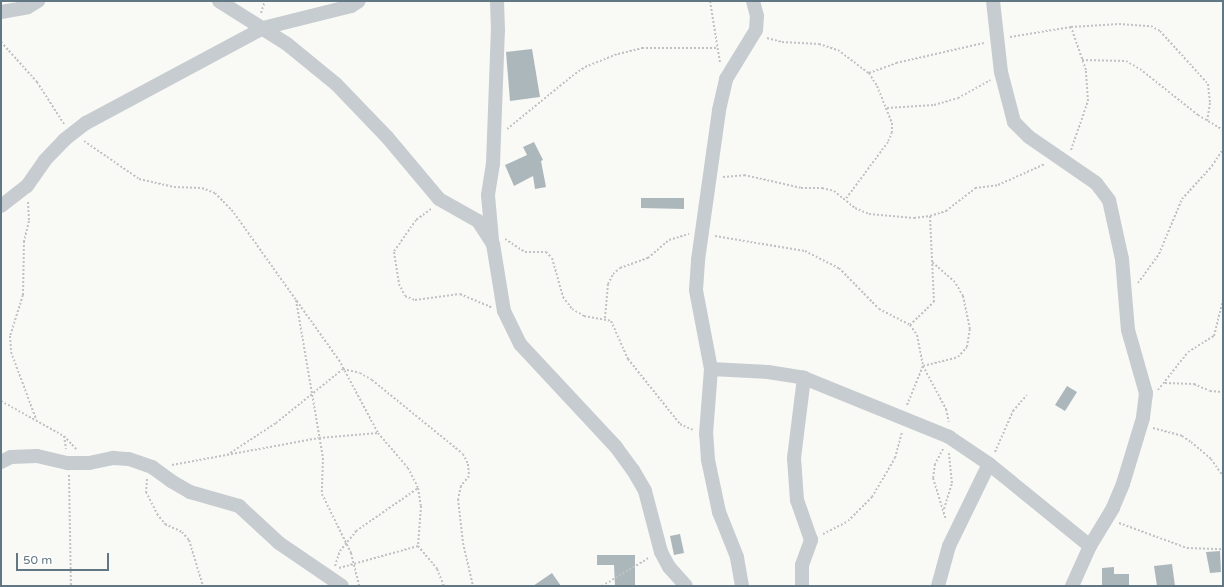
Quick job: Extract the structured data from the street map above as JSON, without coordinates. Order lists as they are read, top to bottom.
{
  "scale_bar": "50 m"
}
